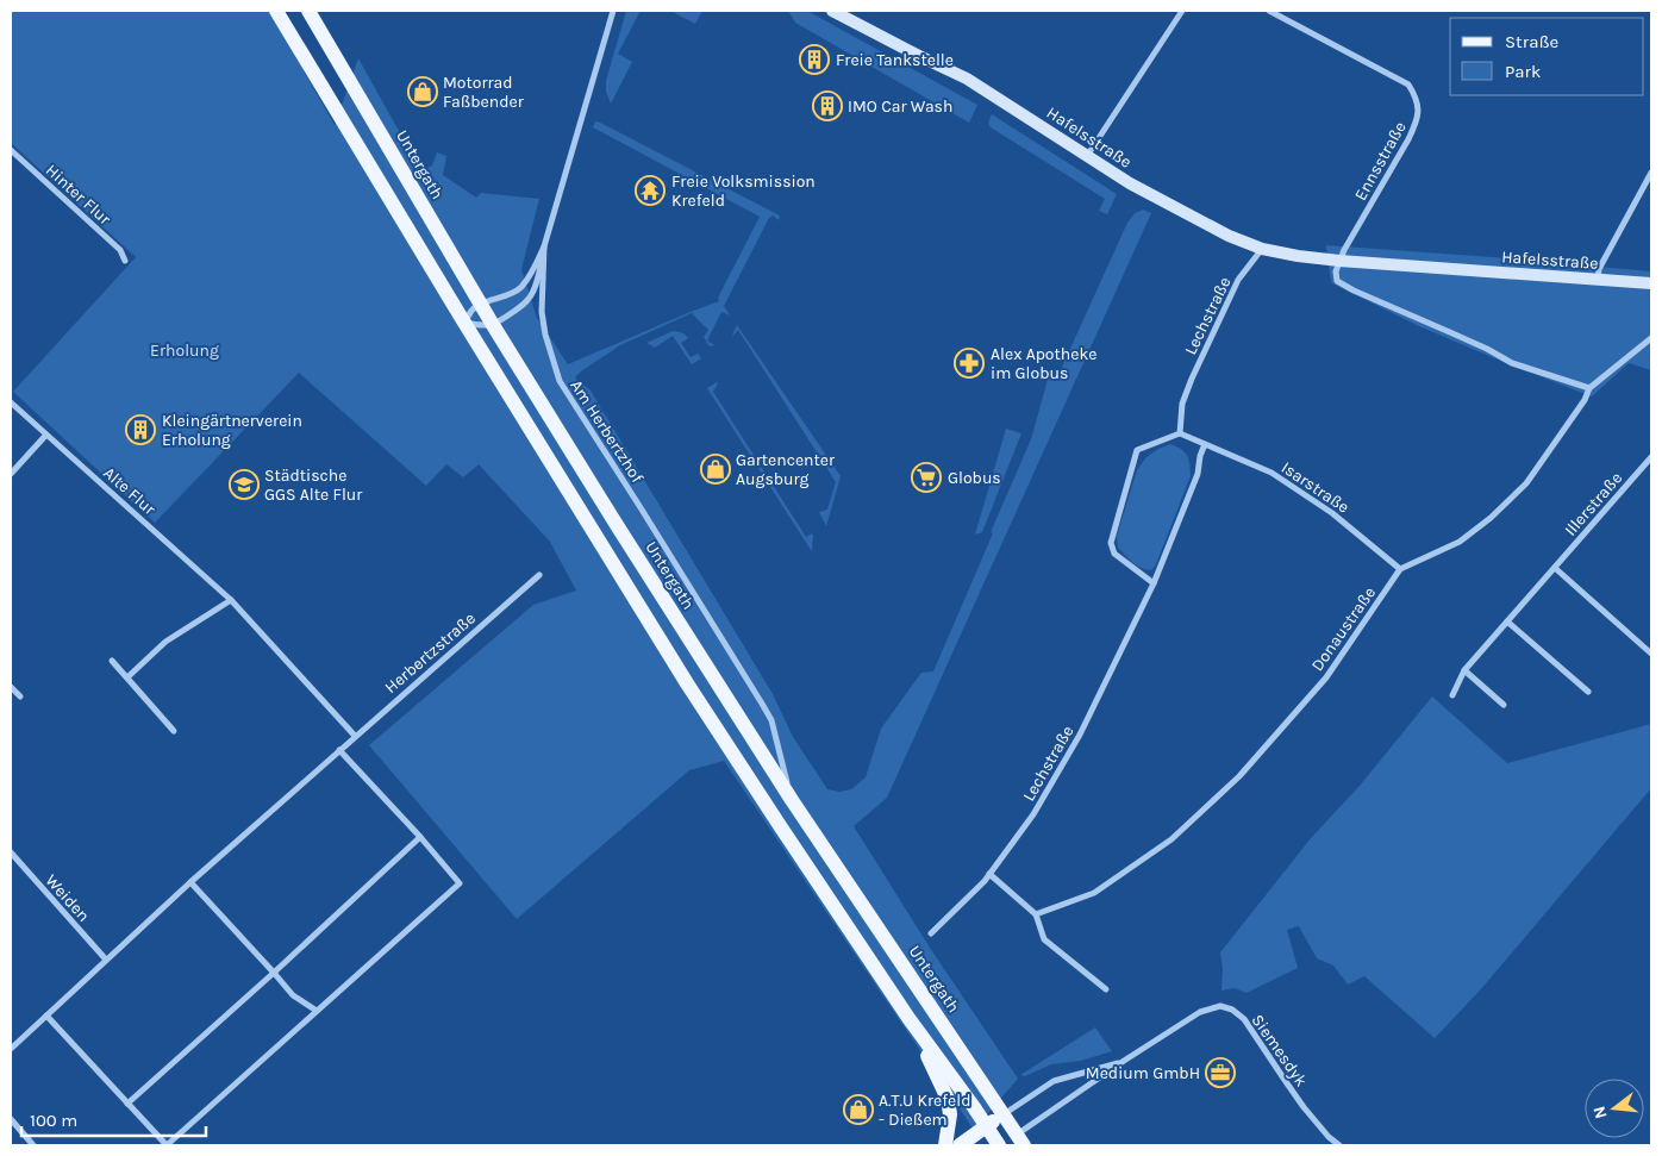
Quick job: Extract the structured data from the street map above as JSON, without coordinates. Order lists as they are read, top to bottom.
{
  "streets": {
    "main road": ["Hafelsstraße", "Untergath"],
    "street": [
      "Ennsstraße",
      "Hinter Flur",
      "Lechstraße",
      "Am Herbertzhof",
      "Isarstraße",
      "Alte Flur",
      "Illerstraße",
      "Donaustraße",
      "Herbertzstraße",
      "Weiden",
      "Siemesdyk"
    ]
  },
  "crossings": [
    ["Hafelsstraße", "Ennsstraße"],
    ["Hafelsstraße", "Lechstraße"],
    ["Untergath", "Am Herbertzhof"],
    ["Untergath", "Siemesdyk"],
    ["Lechstraße", "Isarstraße"],
    ["Isarstraße", "Donaustraße"],
    ["Alte Flur", "Herbertzstraße"],
    ["Herbertzstraße", "Weiden"]
  ],
  "parks": ["Erholung"],
  "places": {
    "building": ["Freie Tankstelle", "IMO Car Wash", "Kleingärtnerverein Erholung"],
    "shop": ["Motorrad Faßbender", "Gartencenter Augsburg", "A.T.U Krefeld - Dießem"],
    "temple": ["Freie Volksmission Krefeld"],
    "pharmacy": ["Alex Apotheke im Globus"],
    "supermarket": ["Globus"],
    "school or university": ["Städtische GGS Alte Flur"],
    "office": ["Medium GmbH"]
  },
  "legend": ["Straße", "Park"],
  "scale_bar": "100 m",
  "north": "left"
}
